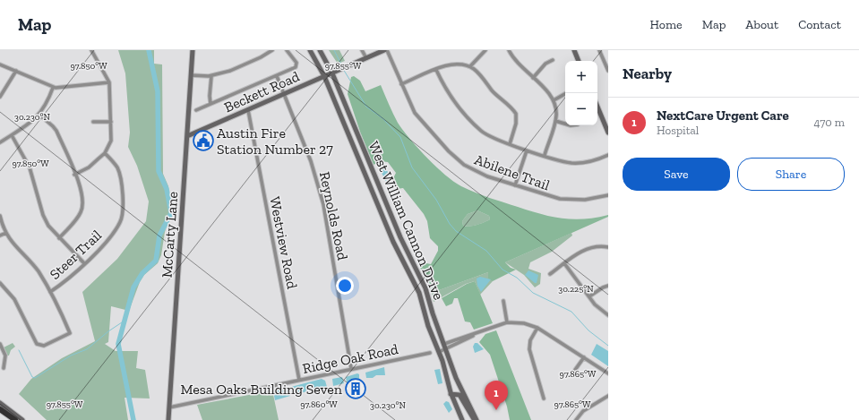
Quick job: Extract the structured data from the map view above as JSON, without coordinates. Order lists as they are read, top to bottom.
{
  "streets": {
    "main road": ["Beckett Road", "West William Cannon Drive", "McCarty Lane"],
    "street": [
      "Abilene Trail",
      "Reynolds Road",
      "Westview Road",
      "Steer Trail",
      "Ridge Oak Road"
    ]
  },
  "crossings": [
    ["Beckett Road", "Abilene Trail"],
    ["Beckett Road", "Reynolds Road"],
    ["Beckett Road", "West William Cannon Drive"],
    ["Beckett Road", "McCarty Lane"],
    ["Beckett Road", "Westview Road"],
    ["Reynolds Road", "Ridge Oak Road"],
    ["McCarty Lane", "Ridge Oak Road"],
    ["Westview Road", "Ridge Oak Road"]
  ],
  "places": {
    "public building": ["Austin Fire Station Number 27"],
    "building": ["Mesa Oaks Building Seven"]
  },
  "page": {
    "header": "Map",
    "nav": [
      "Home",
      "Map",
      "About",
      "Contact"
    ],
    "heading": "Nearby",
    "map_buttons": ["+", "−"],
    "list": [
      {
        "mark": "1",
        "name": "NextCare Urgent Care",
        "note": "Hospital",
        "value": "470 m"
      }
    ],
    "buttons": ["Save", "Share"],
    "pins": "1"
  },
  "coordinates": [
    "97.850°W",
    "97.855°W",
    "30.230°N",
    "30.225°N",
    "97.865°W",
    "97.860°W"
  ]
}
